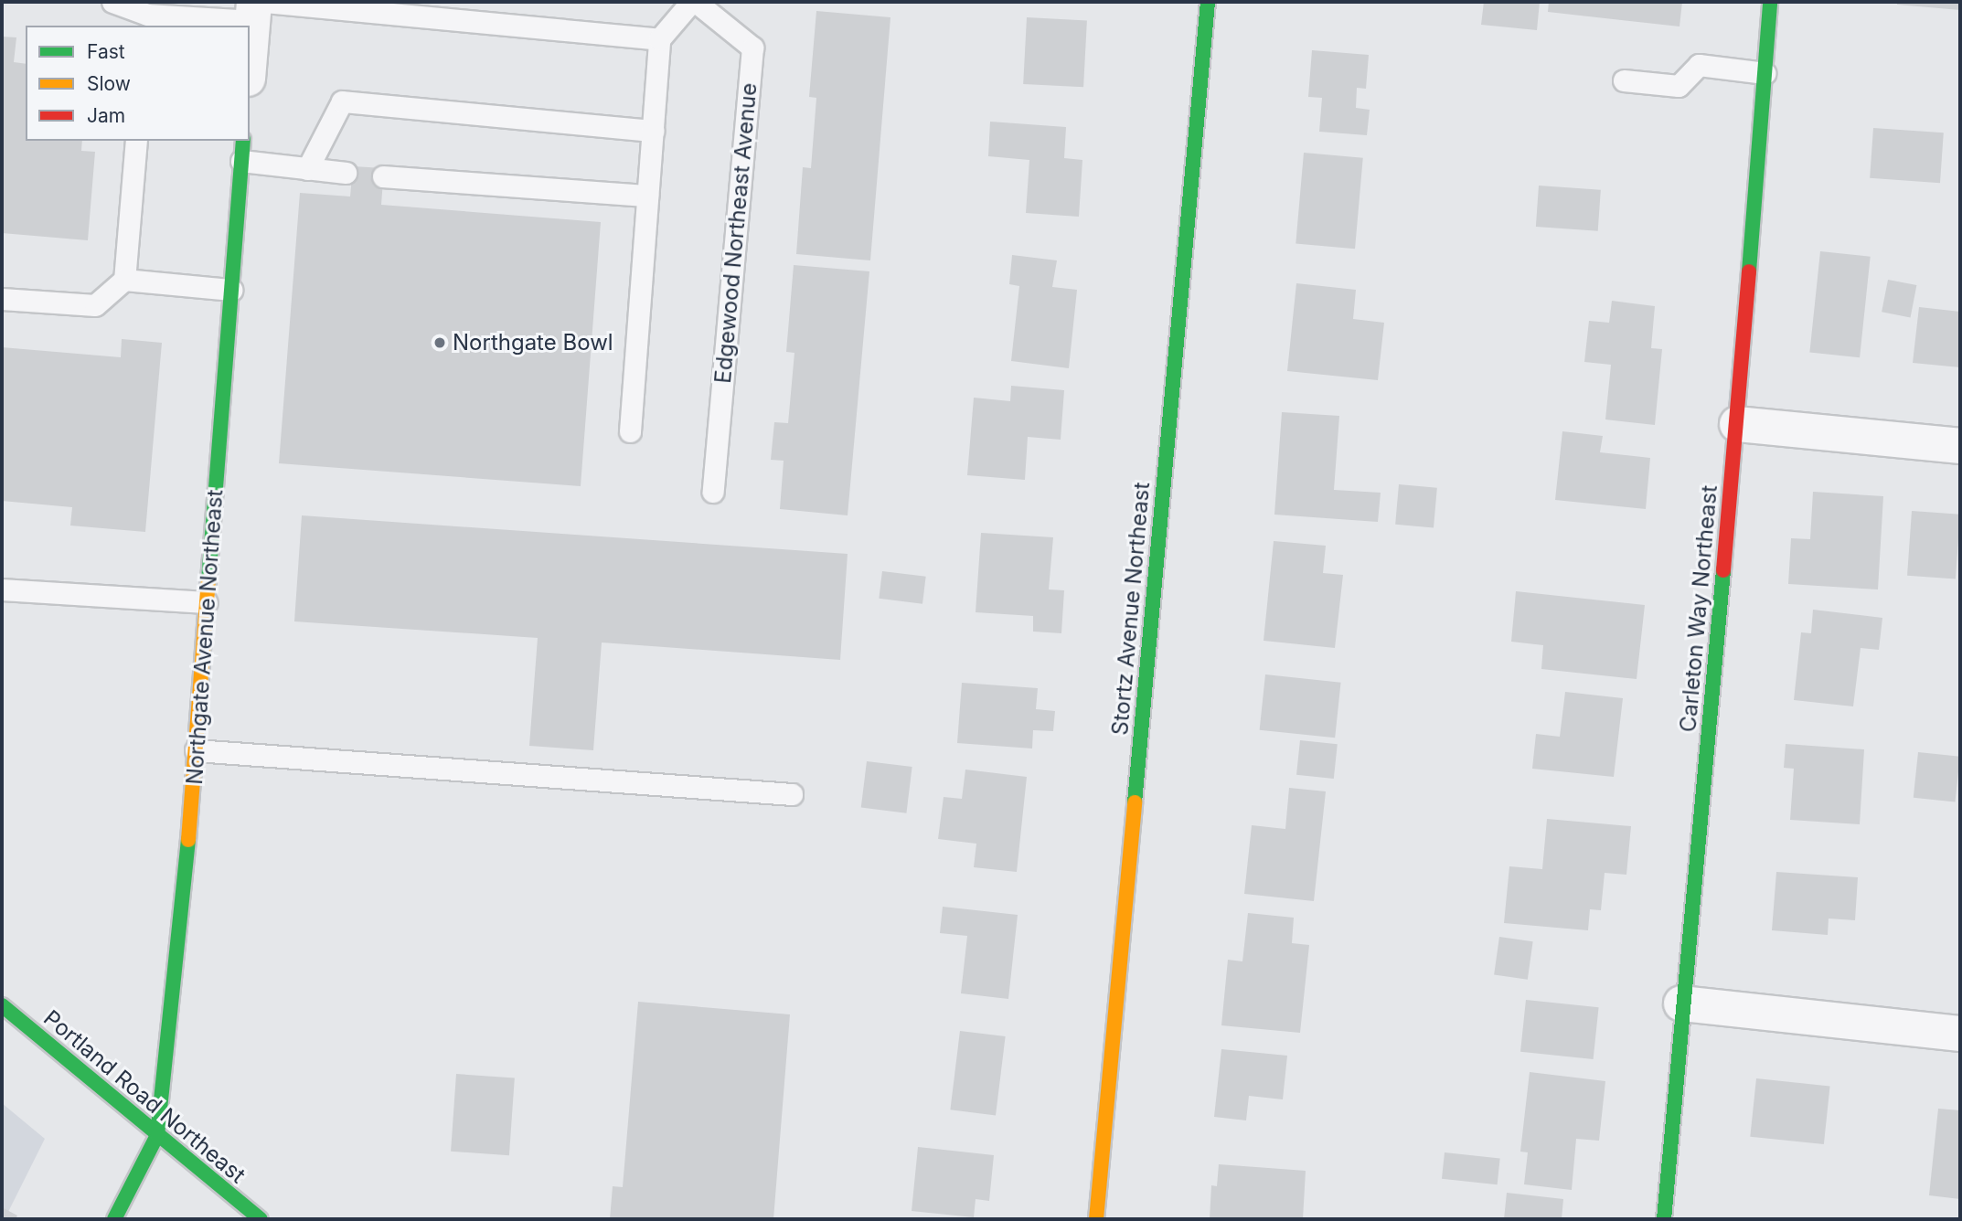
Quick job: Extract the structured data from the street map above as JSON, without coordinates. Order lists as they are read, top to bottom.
{
  "streets": {
    "street": [
      "Stortz Avenue Northeast",
      "Carleton Way Northeast",
      "Northgate Avenue Northeast",
      "Portland Road Northeast"
    ],
    "lane": ["Edgewood Northeast Avenue"]
  },
  "crossings": [
    ["Northgate Avenue Northeast", "Portland Road Northeast"]
  ],
  "places": ["Northgate Bowl"],
  "legend": ["Fast", "Slow", "Jam"]
}
